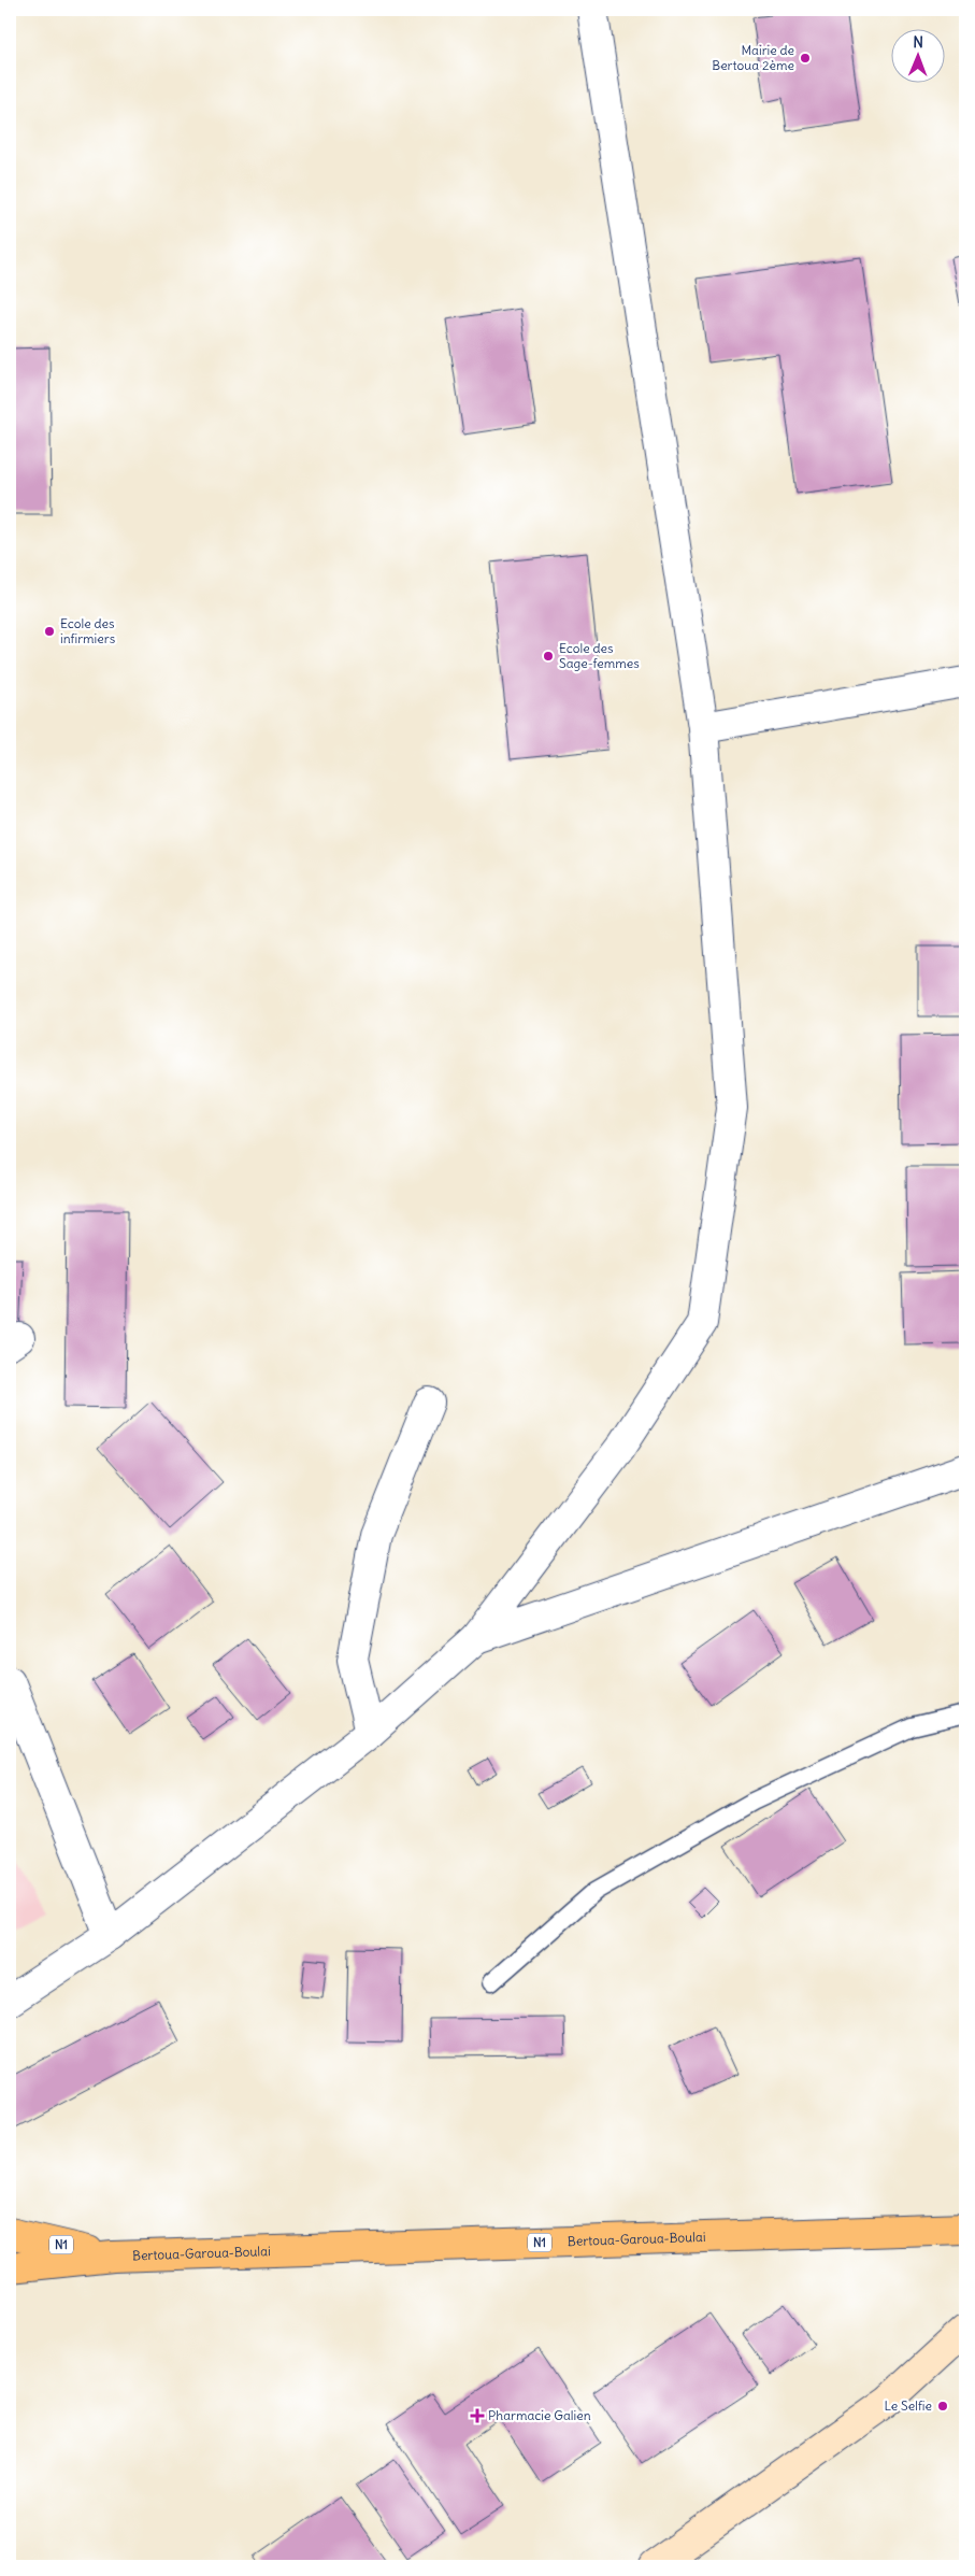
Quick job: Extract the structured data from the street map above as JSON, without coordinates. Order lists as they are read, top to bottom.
{
  "streets": {
    "highway": ["Bertoua-Garoua-Boulai", "N1"]
  },
  "places": {
    "other": [
      "Mairie de Bertoua 2ème",
      "Ecole des infirmiers",
      "Ecole des Sage-femmes",
      "Le Selfie"
    ],
    "health": ["Pharmacie Galien"]
  },
  "north": "top"
}
